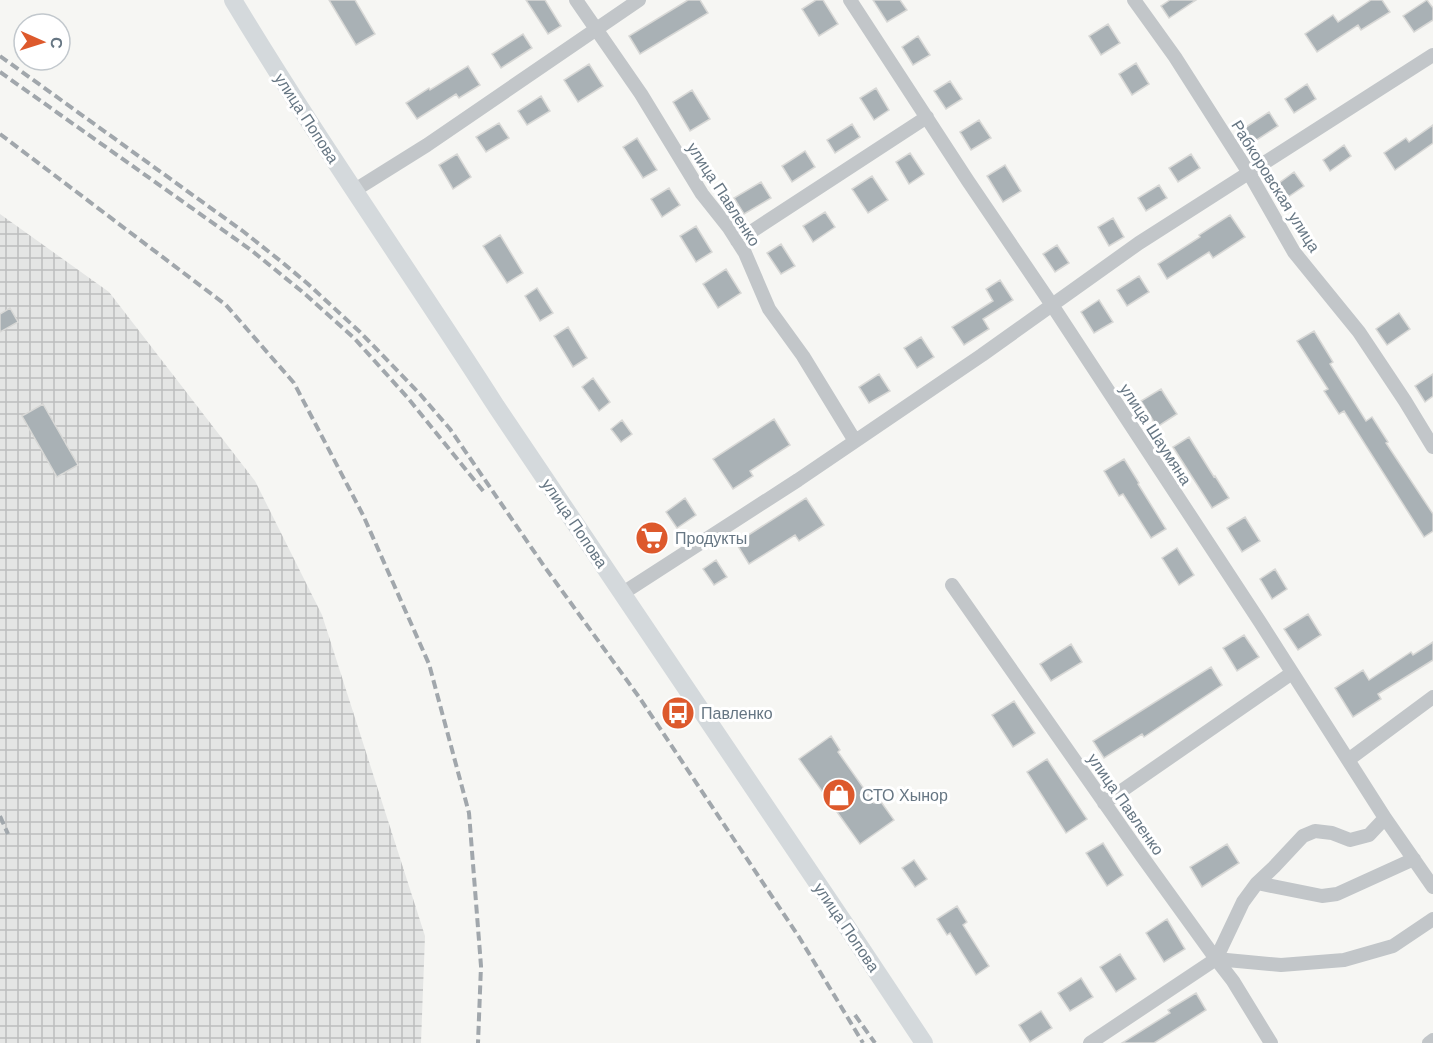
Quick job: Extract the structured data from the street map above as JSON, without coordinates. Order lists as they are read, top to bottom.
{
  "streets": {
    "main road": ["улица Попова"],
    "street": ["Рабкоровская улица", "улица Павленко", "улица Шаумяна"]
  },
  "places": {
    "supermarket": ["Продукты"],
    "bus stop": ["Павленко"],
    "shop": ["СТО Хынор"]
  },
  "north": "right"
}
